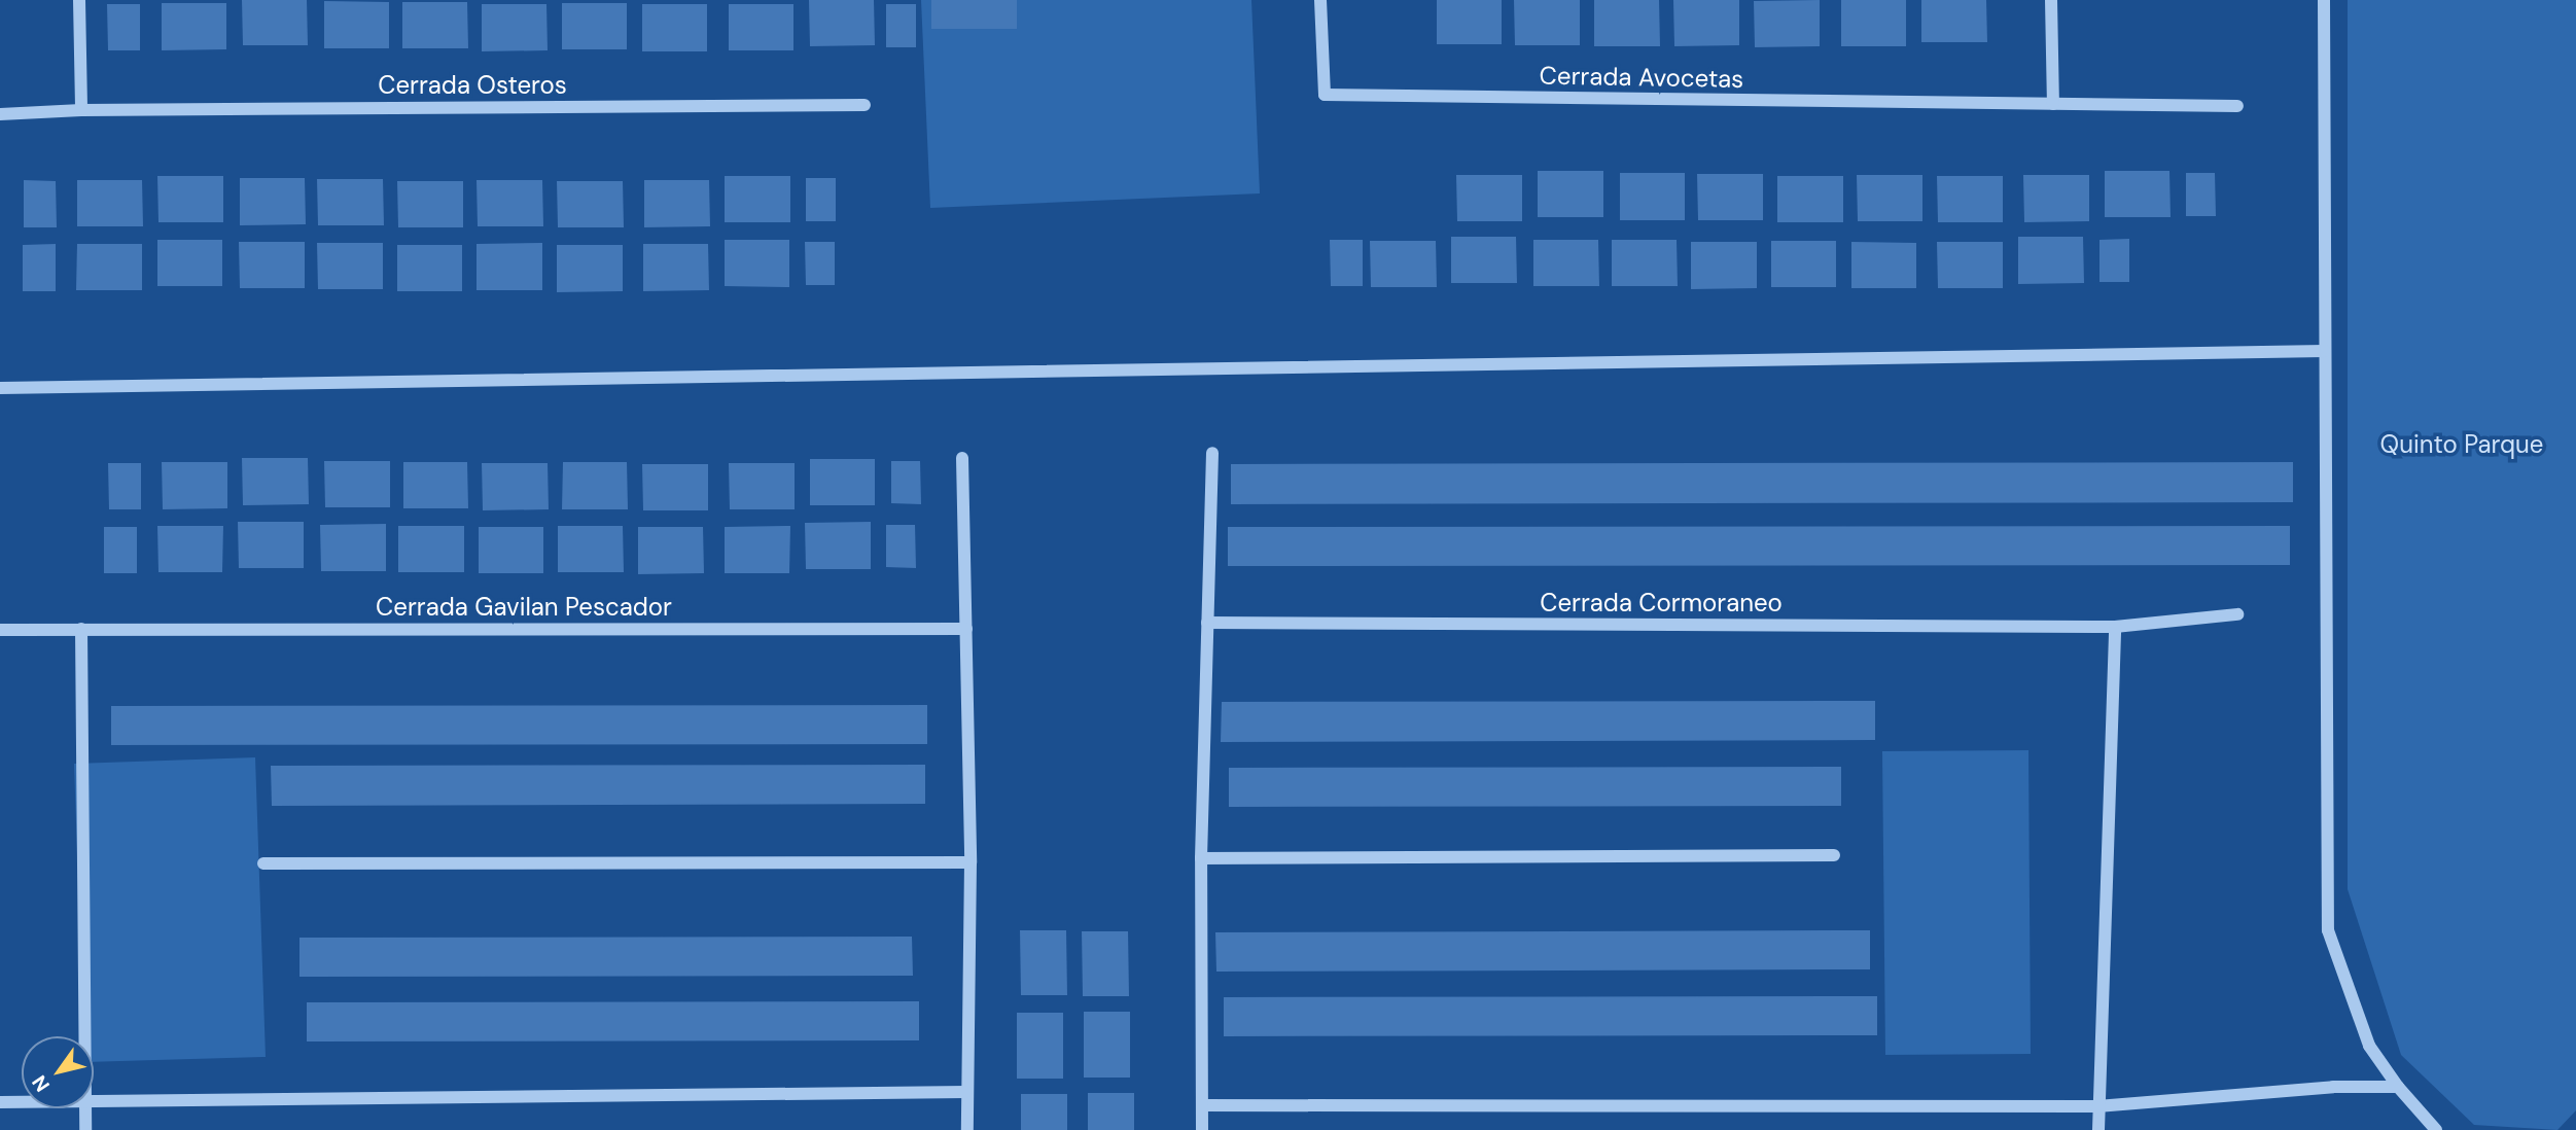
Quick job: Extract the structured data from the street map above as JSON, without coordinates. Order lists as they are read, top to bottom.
{
  "streets": {
    "street": [
      "Cerrada Avocetas",
      "Cerrada Osteros",
      "Cerrada Cormoraneo",
      "Cerrada Gavilan Pescador"
    ]
  },
  "parks": ["Quinto Parque"],
  "north": "bottom left"
}
